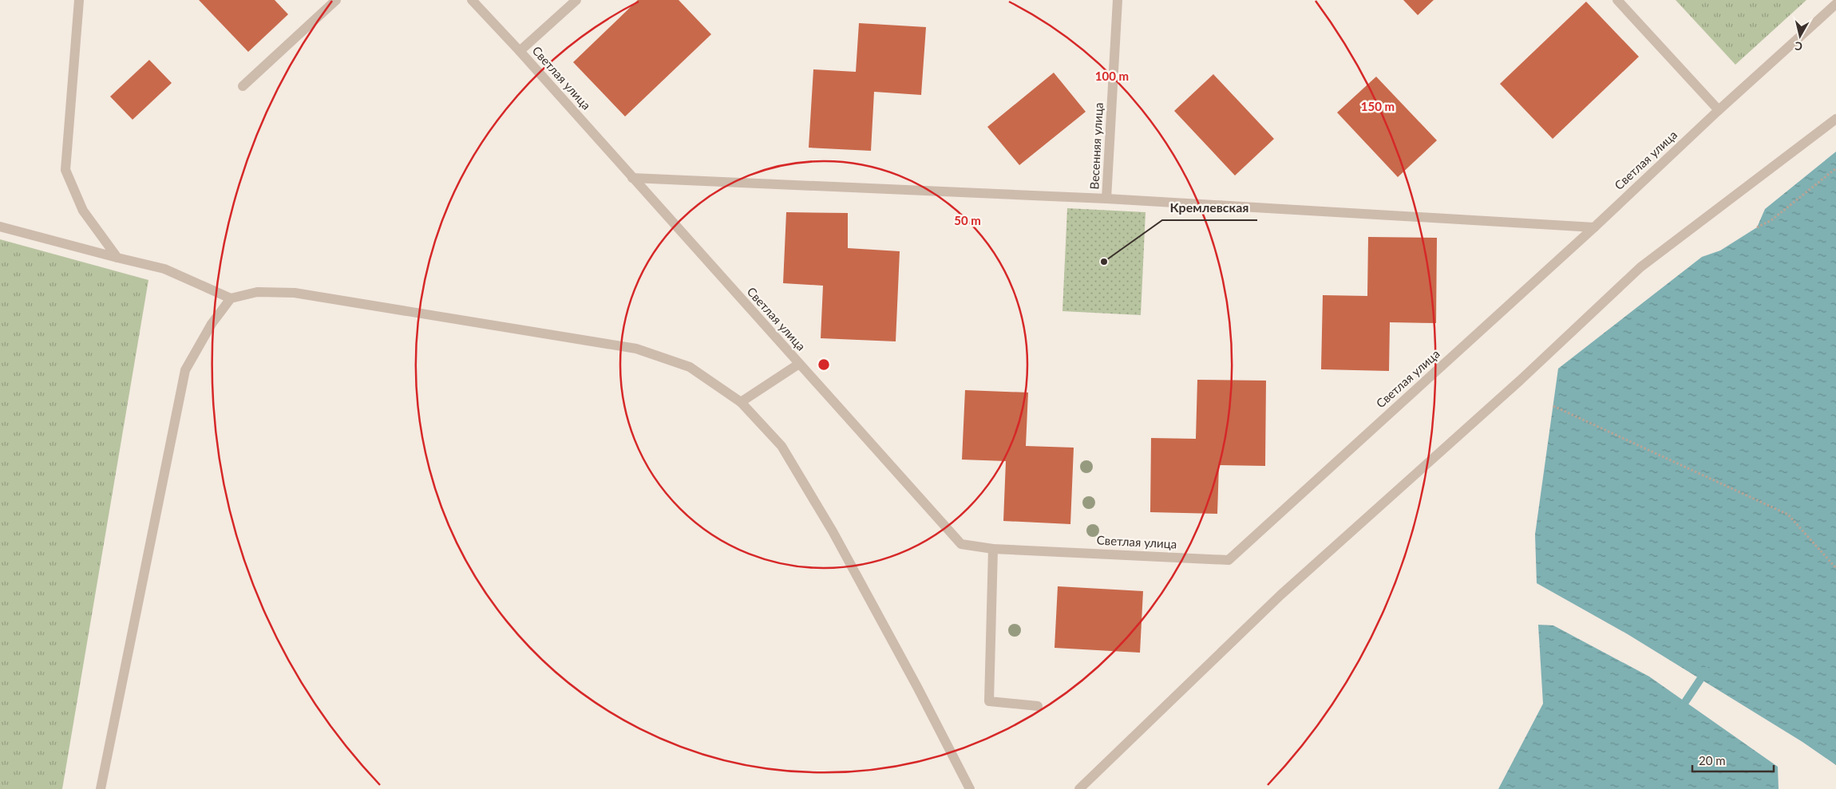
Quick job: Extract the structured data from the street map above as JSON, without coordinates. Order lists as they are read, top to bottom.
{
  "streets": {
    "street": ["Светлая улица", "Весенняя улица"]
  },
  "places": ["Кремлевская"],
  "scale_bar": "20 m",
  "north": "bottom",
  "rings": ["100 m", "150 m", "50 m"]
}
